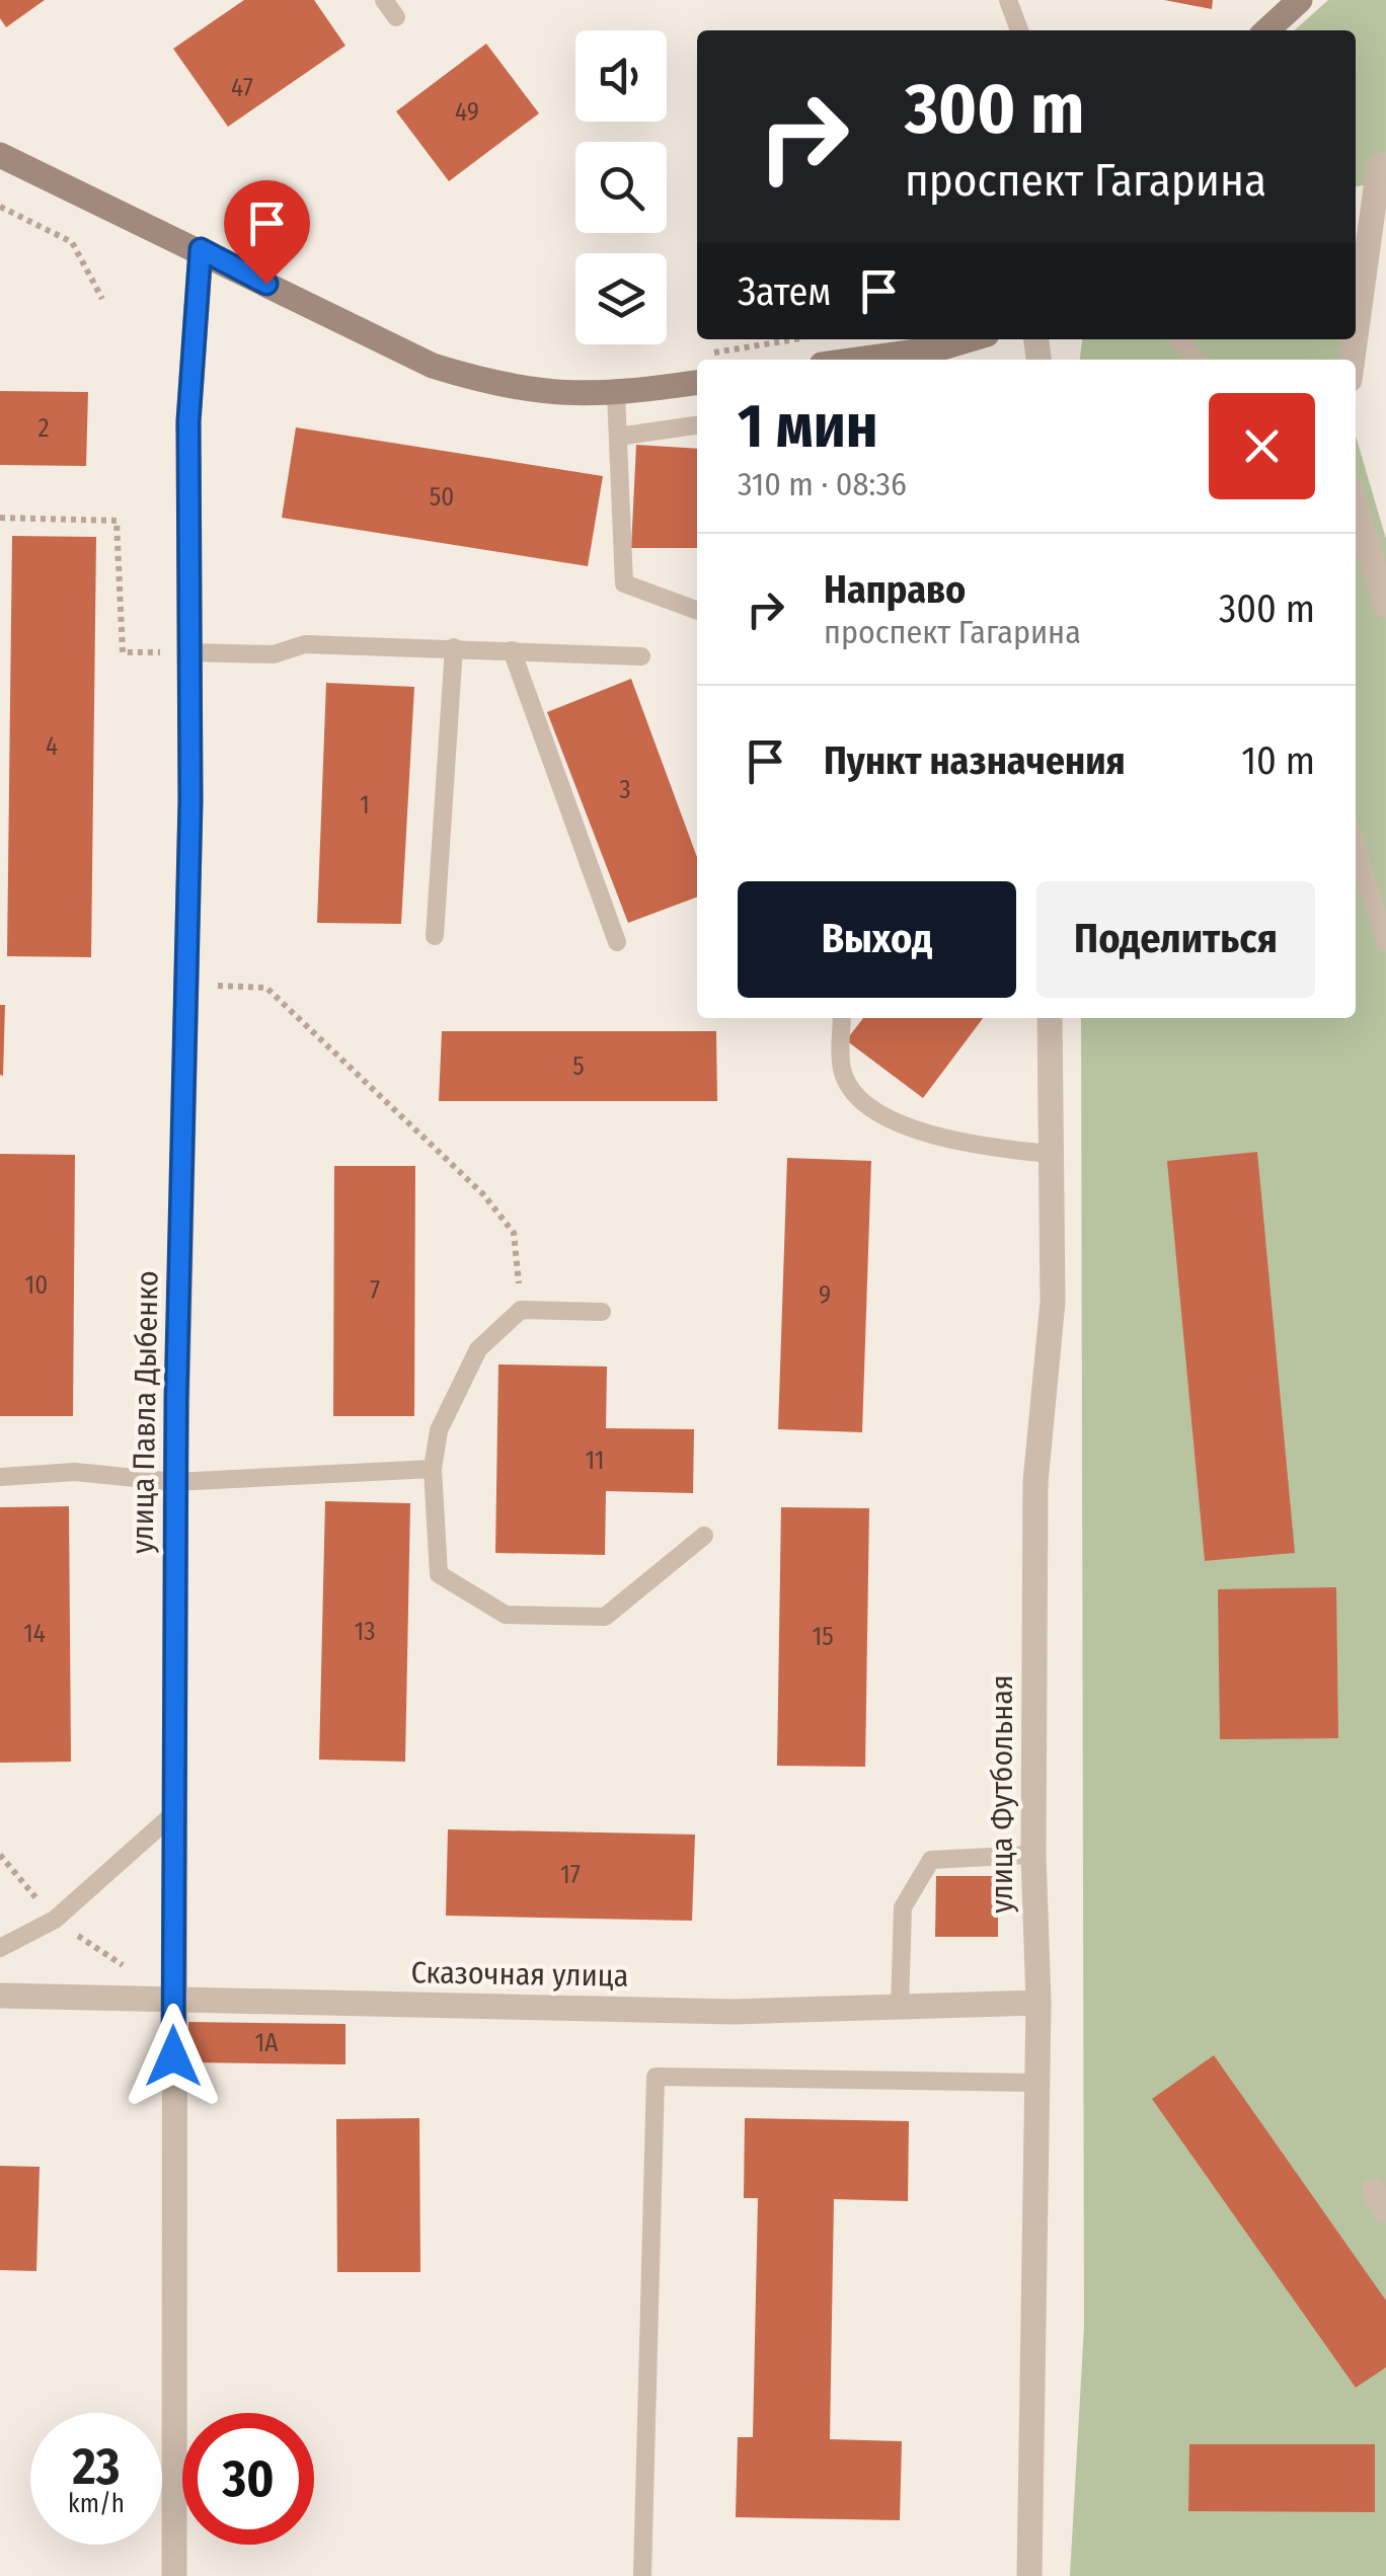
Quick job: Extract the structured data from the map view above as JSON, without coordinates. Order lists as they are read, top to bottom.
{
  "streets": {
    "street": ["улица Павла Дыбенко", "улица Футбольная", "Сказочная улица"]
  },
  "crossings": [
    ["улица Павла Дыбенко", "Сказочная улица"],
    ["улица Футбольная", "Сказочная улица"]
  ],
  "house_numbers": [
    "47",
    "49",
    "2",
    "50",
    "4",
    "3",
    "1",
    "5",
    "10",
    "7",
    "9",
    "11",
    "13",
    "14",
    "15",
    "17",
    "1А"
  ],
  "page": {
    "turn": ["300 m", "проспект Гагарина"],
    "then": "Затем",
    "heading": ["1 мин", "310 m · 08:36"],
    "list": [
      {
        "name": "Направо",
        "note": "проспект Гагарина",
        "value": "300 m"
      },
      {
        "name": "Пункт назначения",
        "value": "10 m"
      }
    ],
    "buttons": ["Выход", "Поделиться"],
    "speed": "23 km/h",
    "limit": "30"
  }
}
